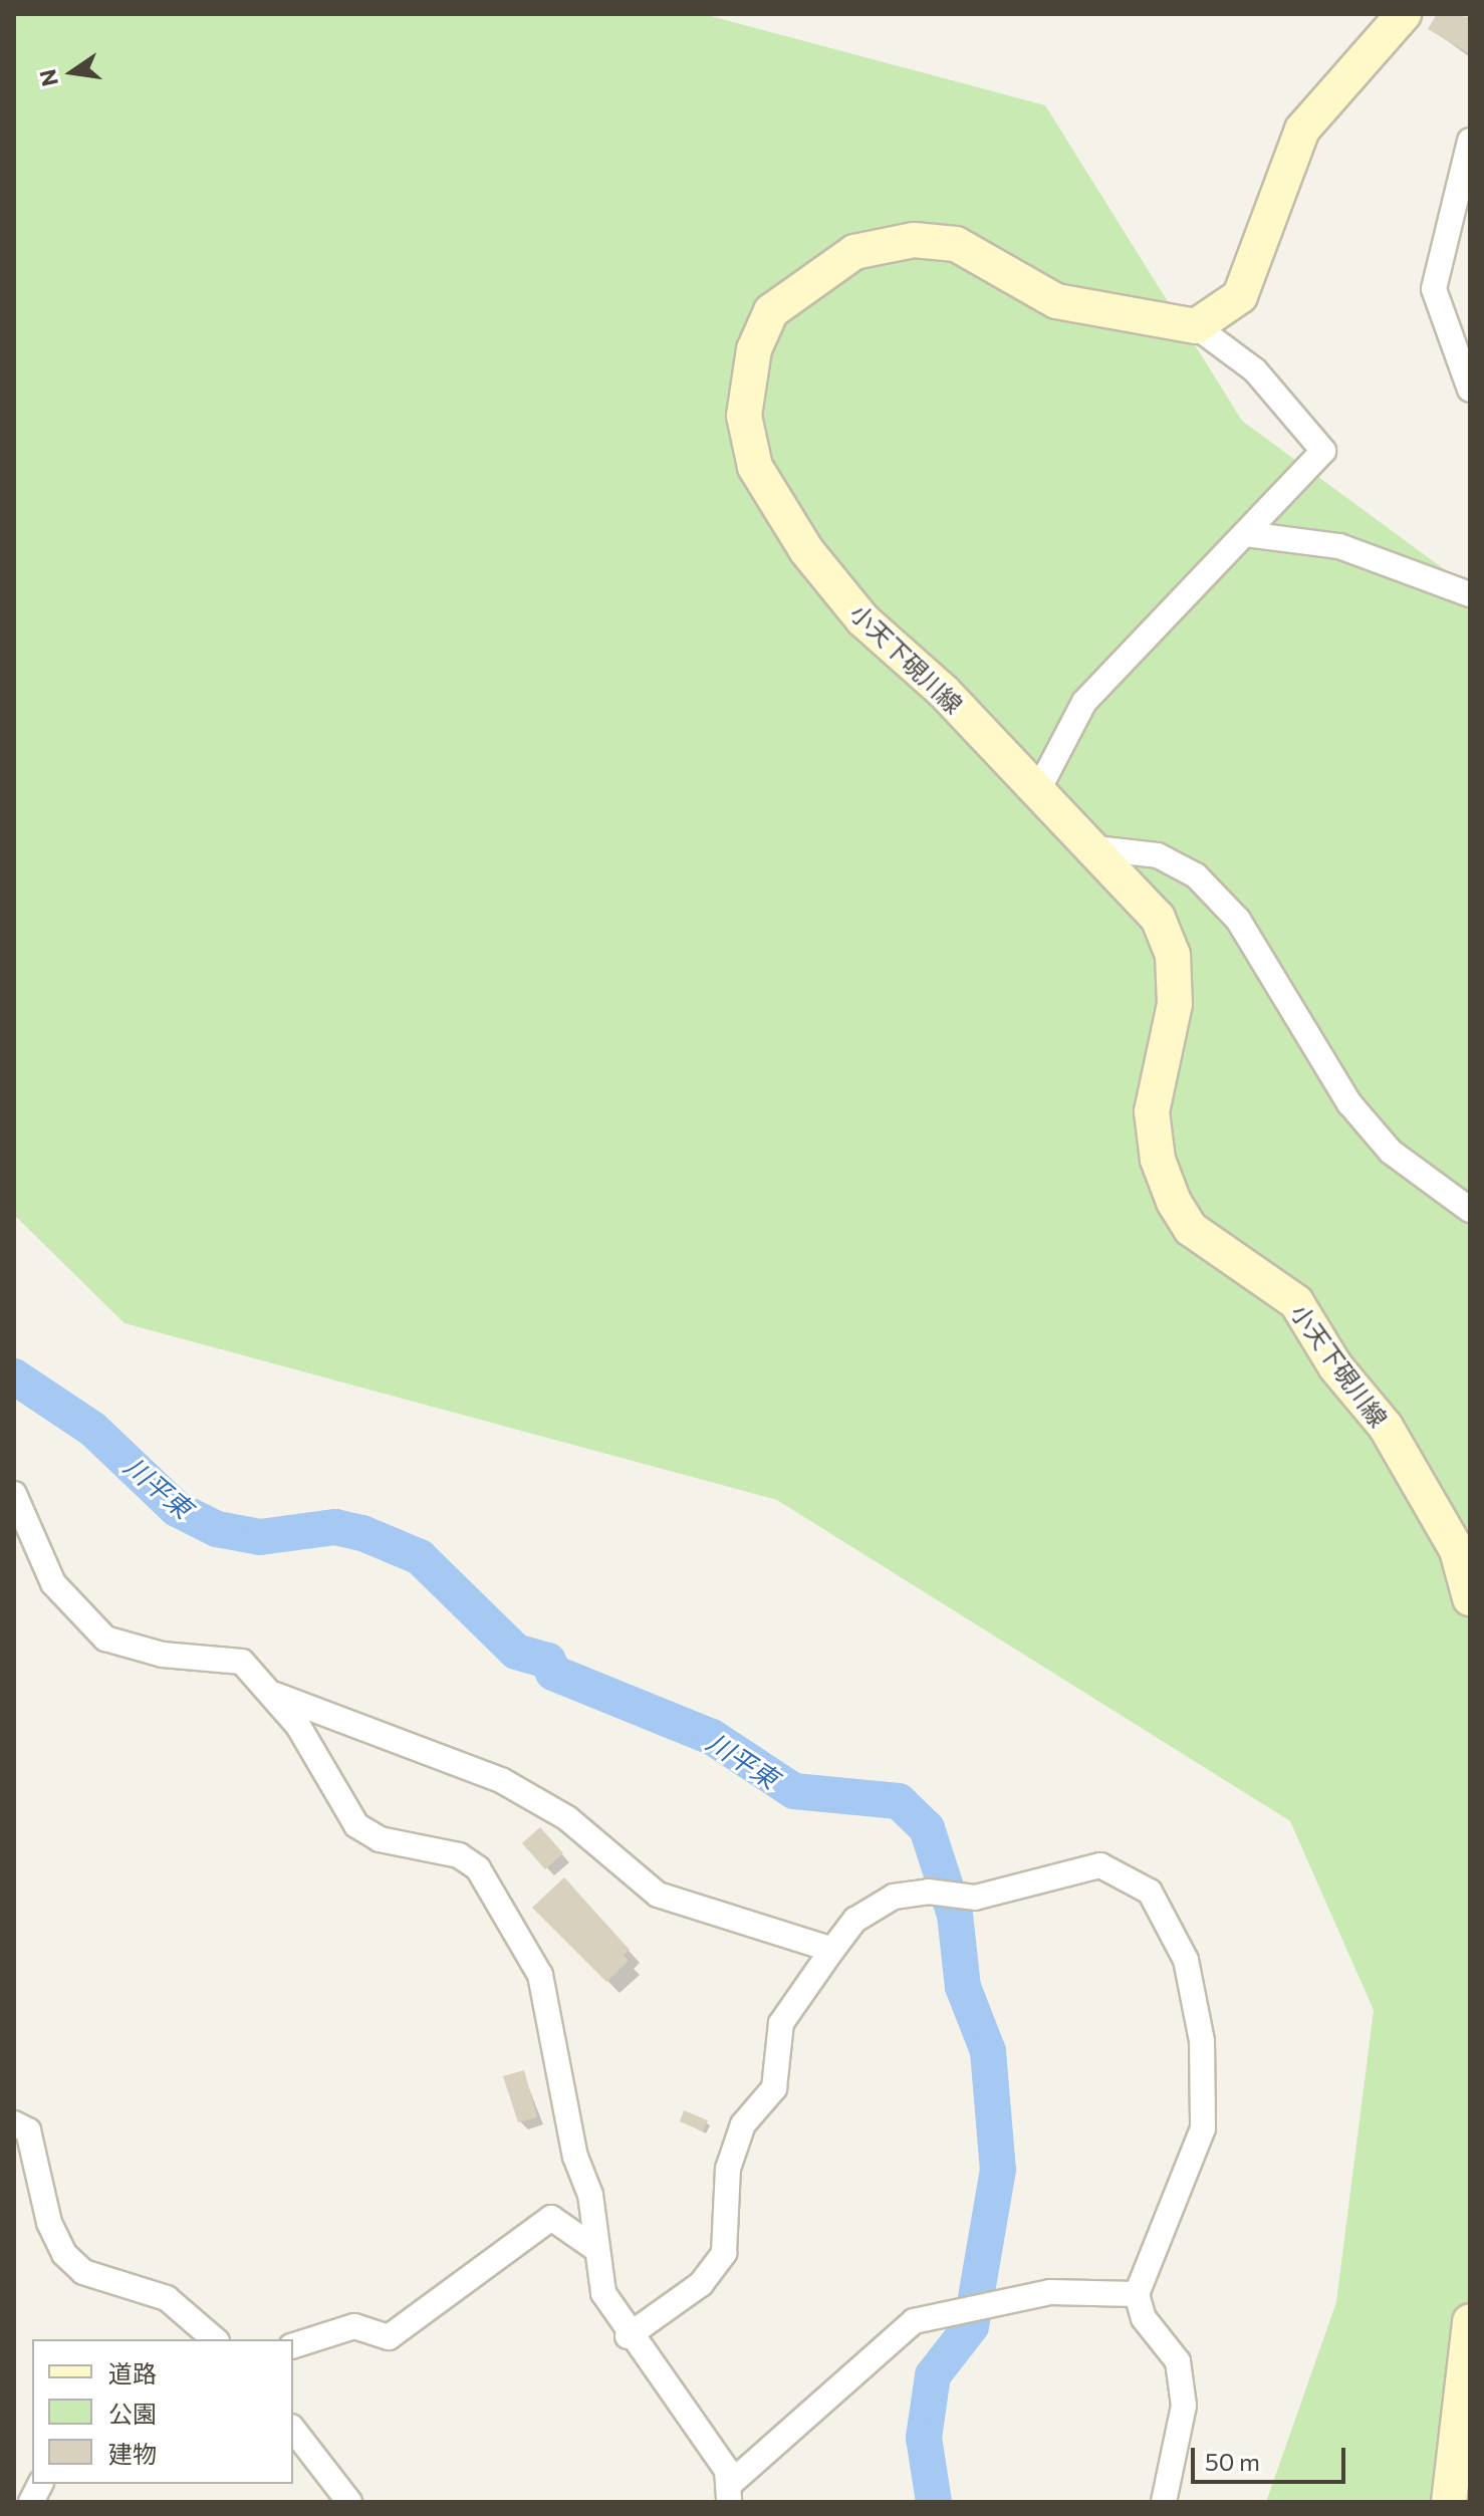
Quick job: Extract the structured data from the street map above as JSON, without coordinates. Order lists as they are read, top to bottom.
{
  "streets": {
    "main road": ["小天下硯川線"]
  },
  "water": ["川平東"],
  "legend": ["道路", "公園", "建物"],
  "scale_bar": "50 m",
  "north": "left"
}
